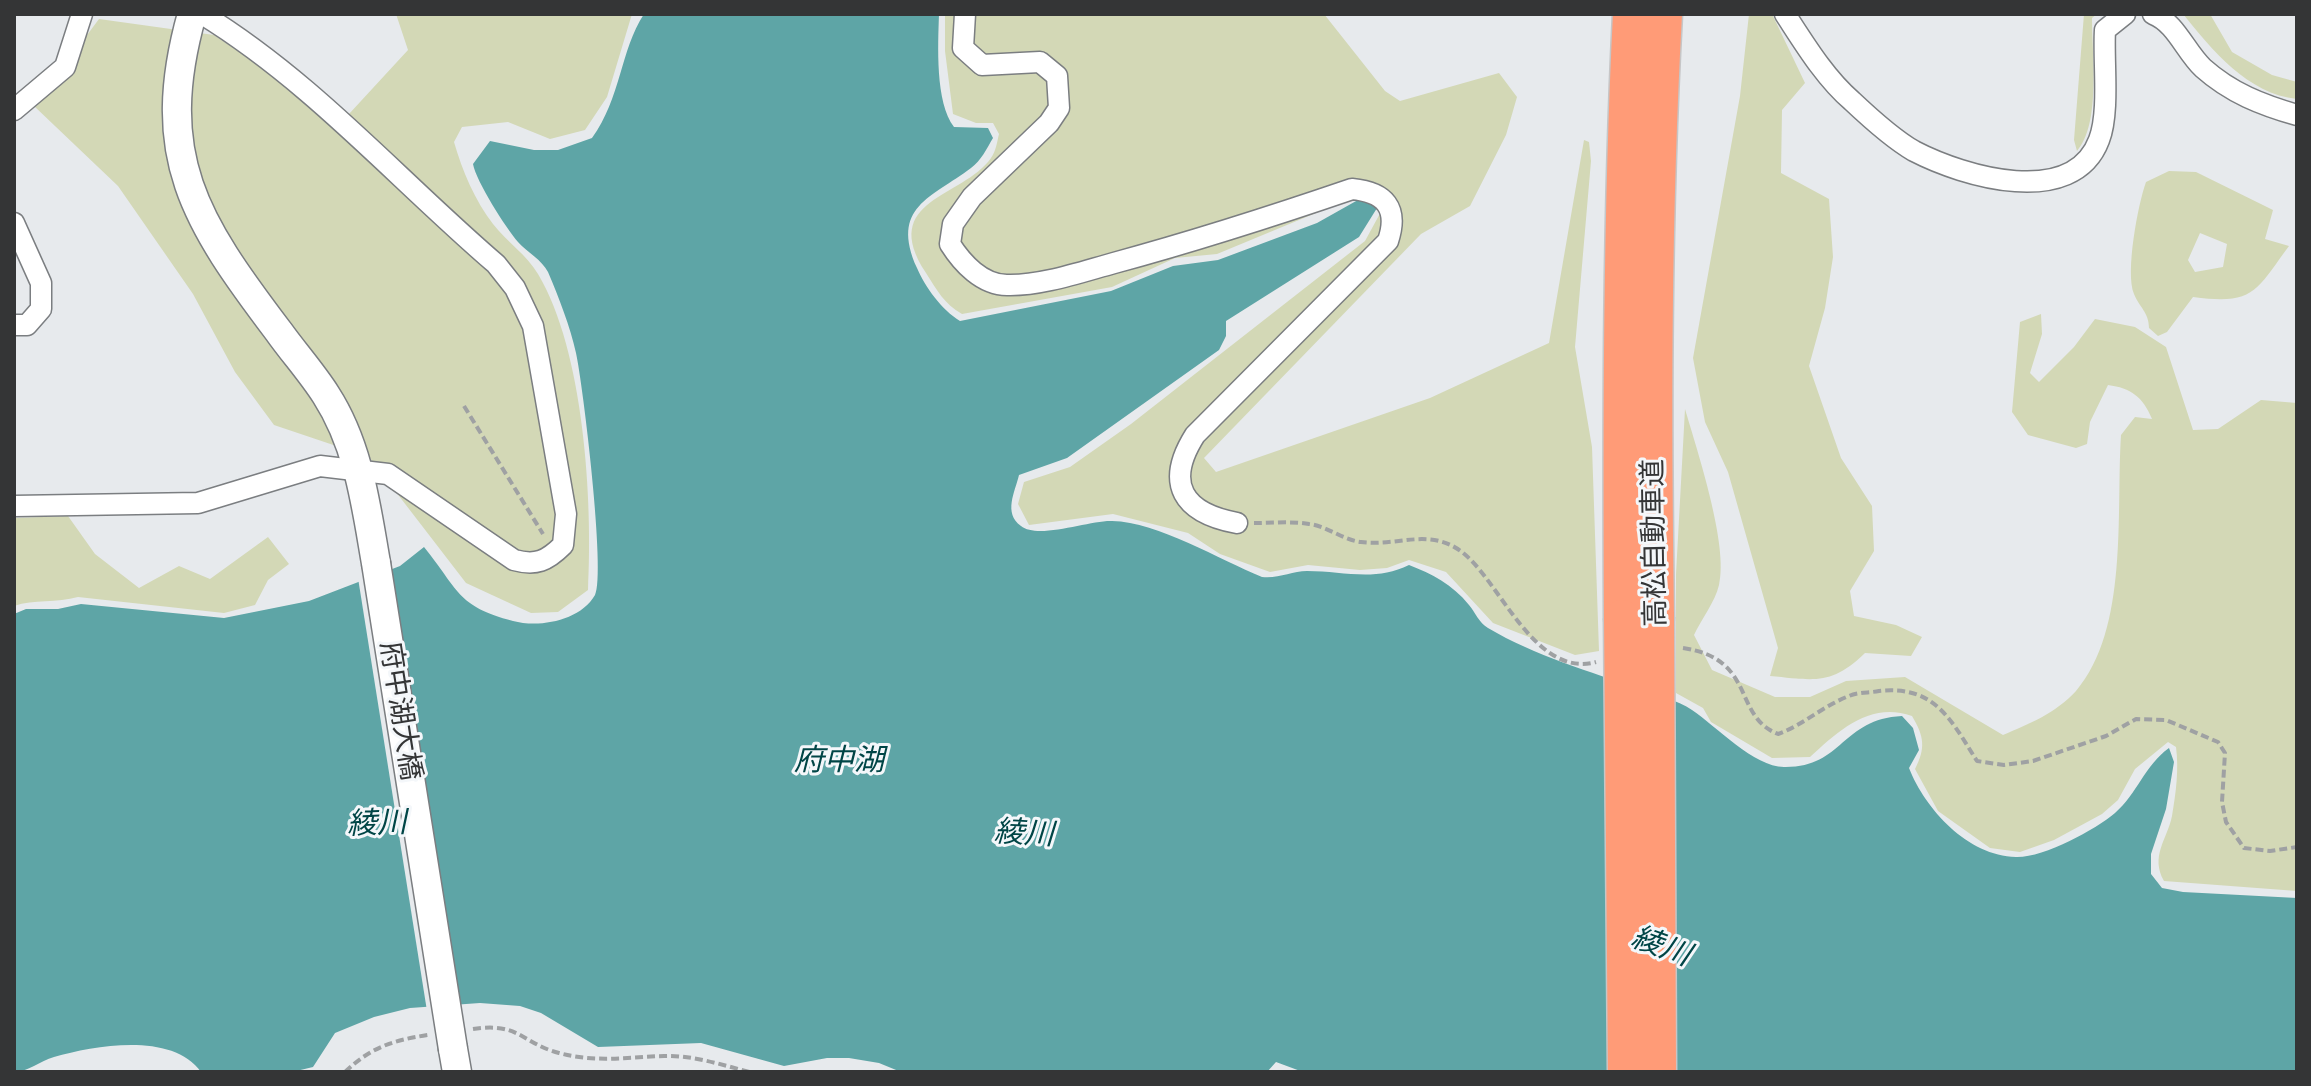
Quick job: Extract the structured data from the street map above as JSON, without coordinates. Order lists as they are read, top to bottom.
{
  "streets": {
    "highway": ["高松自動車道"],
    "street": ["府中湖大橋"]
  },
  "water": ["府中湖", "綾川"]
}
